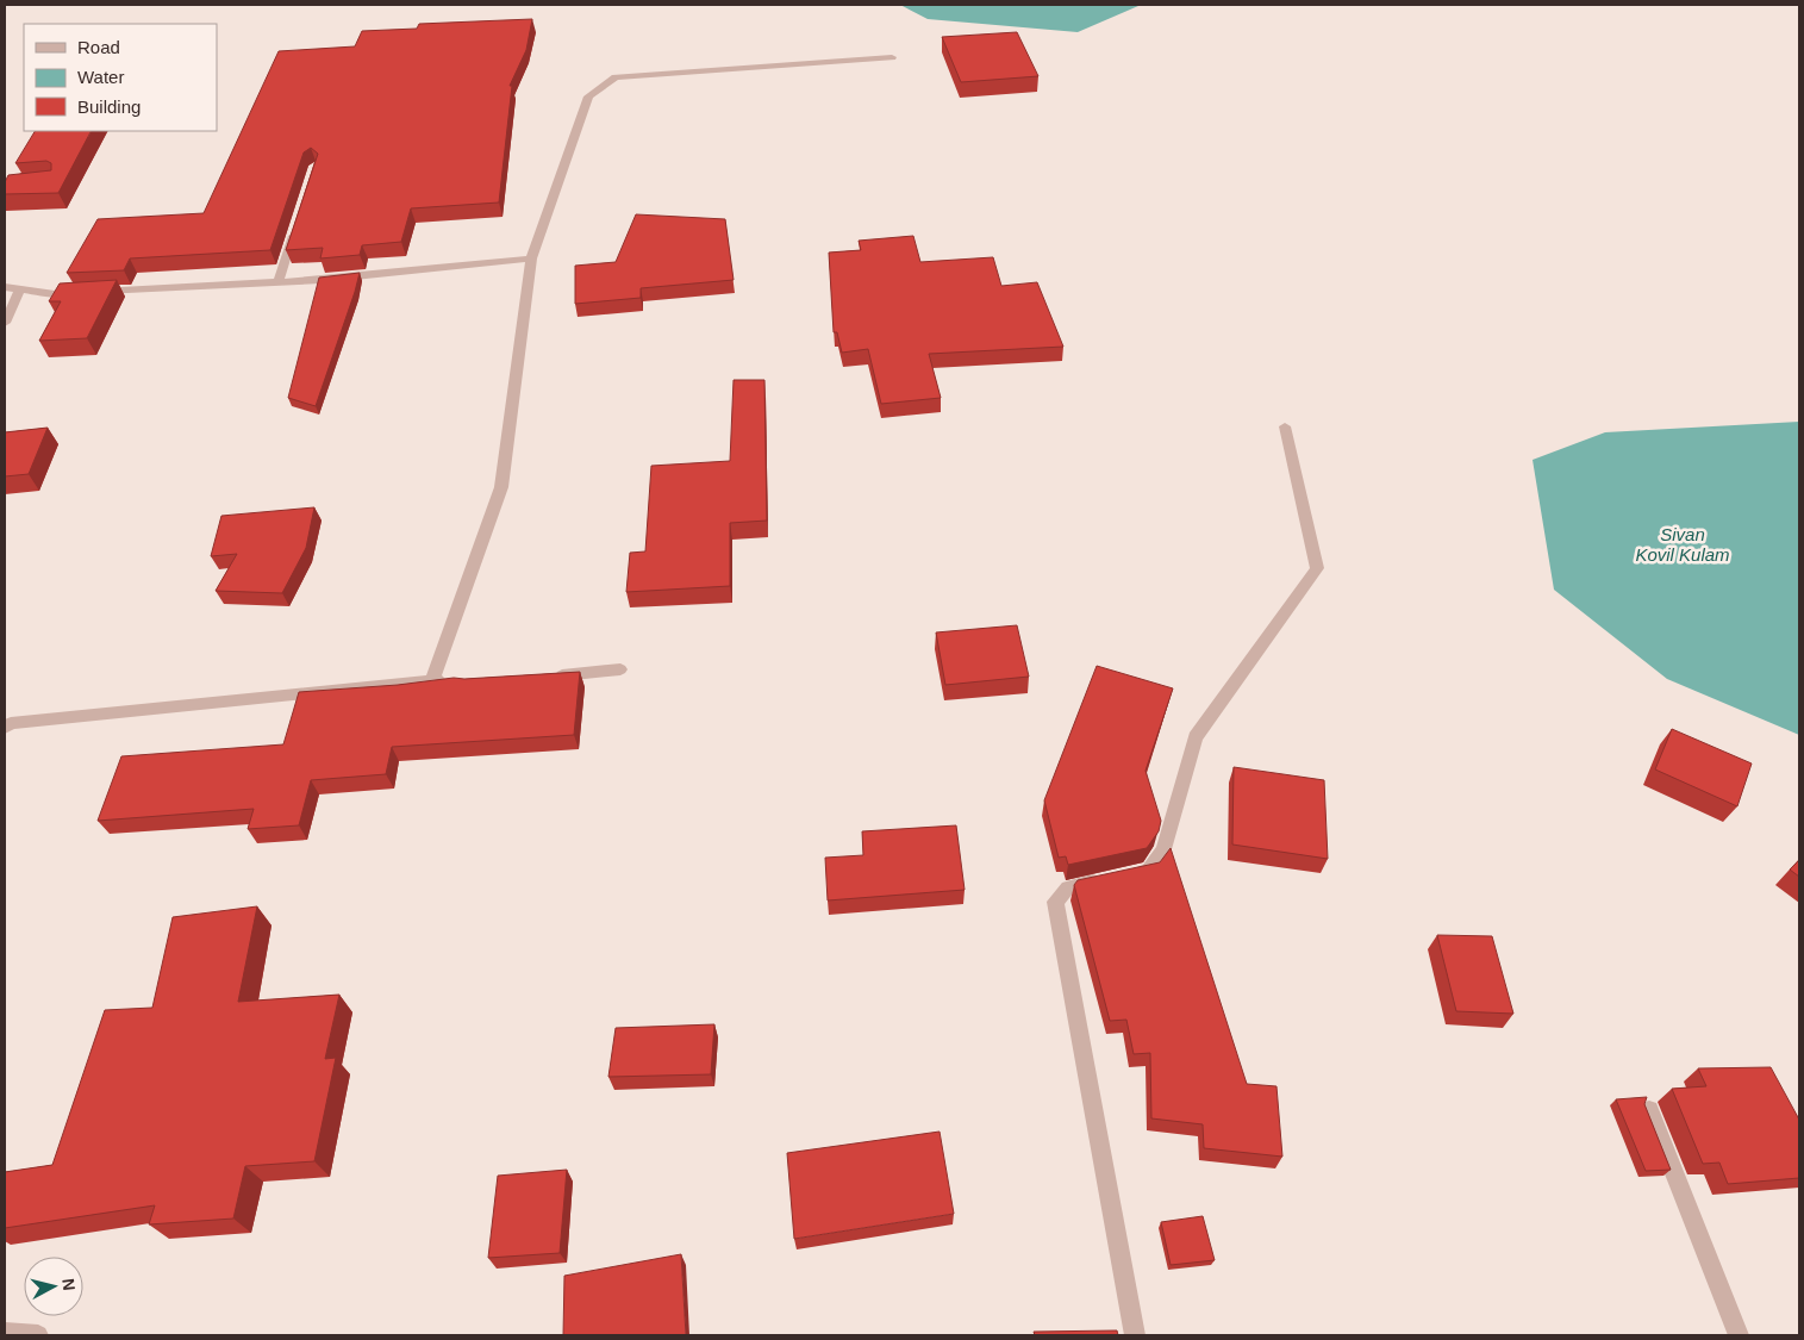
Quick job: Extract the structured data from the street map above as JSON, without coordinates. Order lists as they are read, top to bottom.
{
  "water": ["Sivan Kovil Kulam"],
  "legend": ["Road", "Water", "Building"],
  "north": "right"
}
